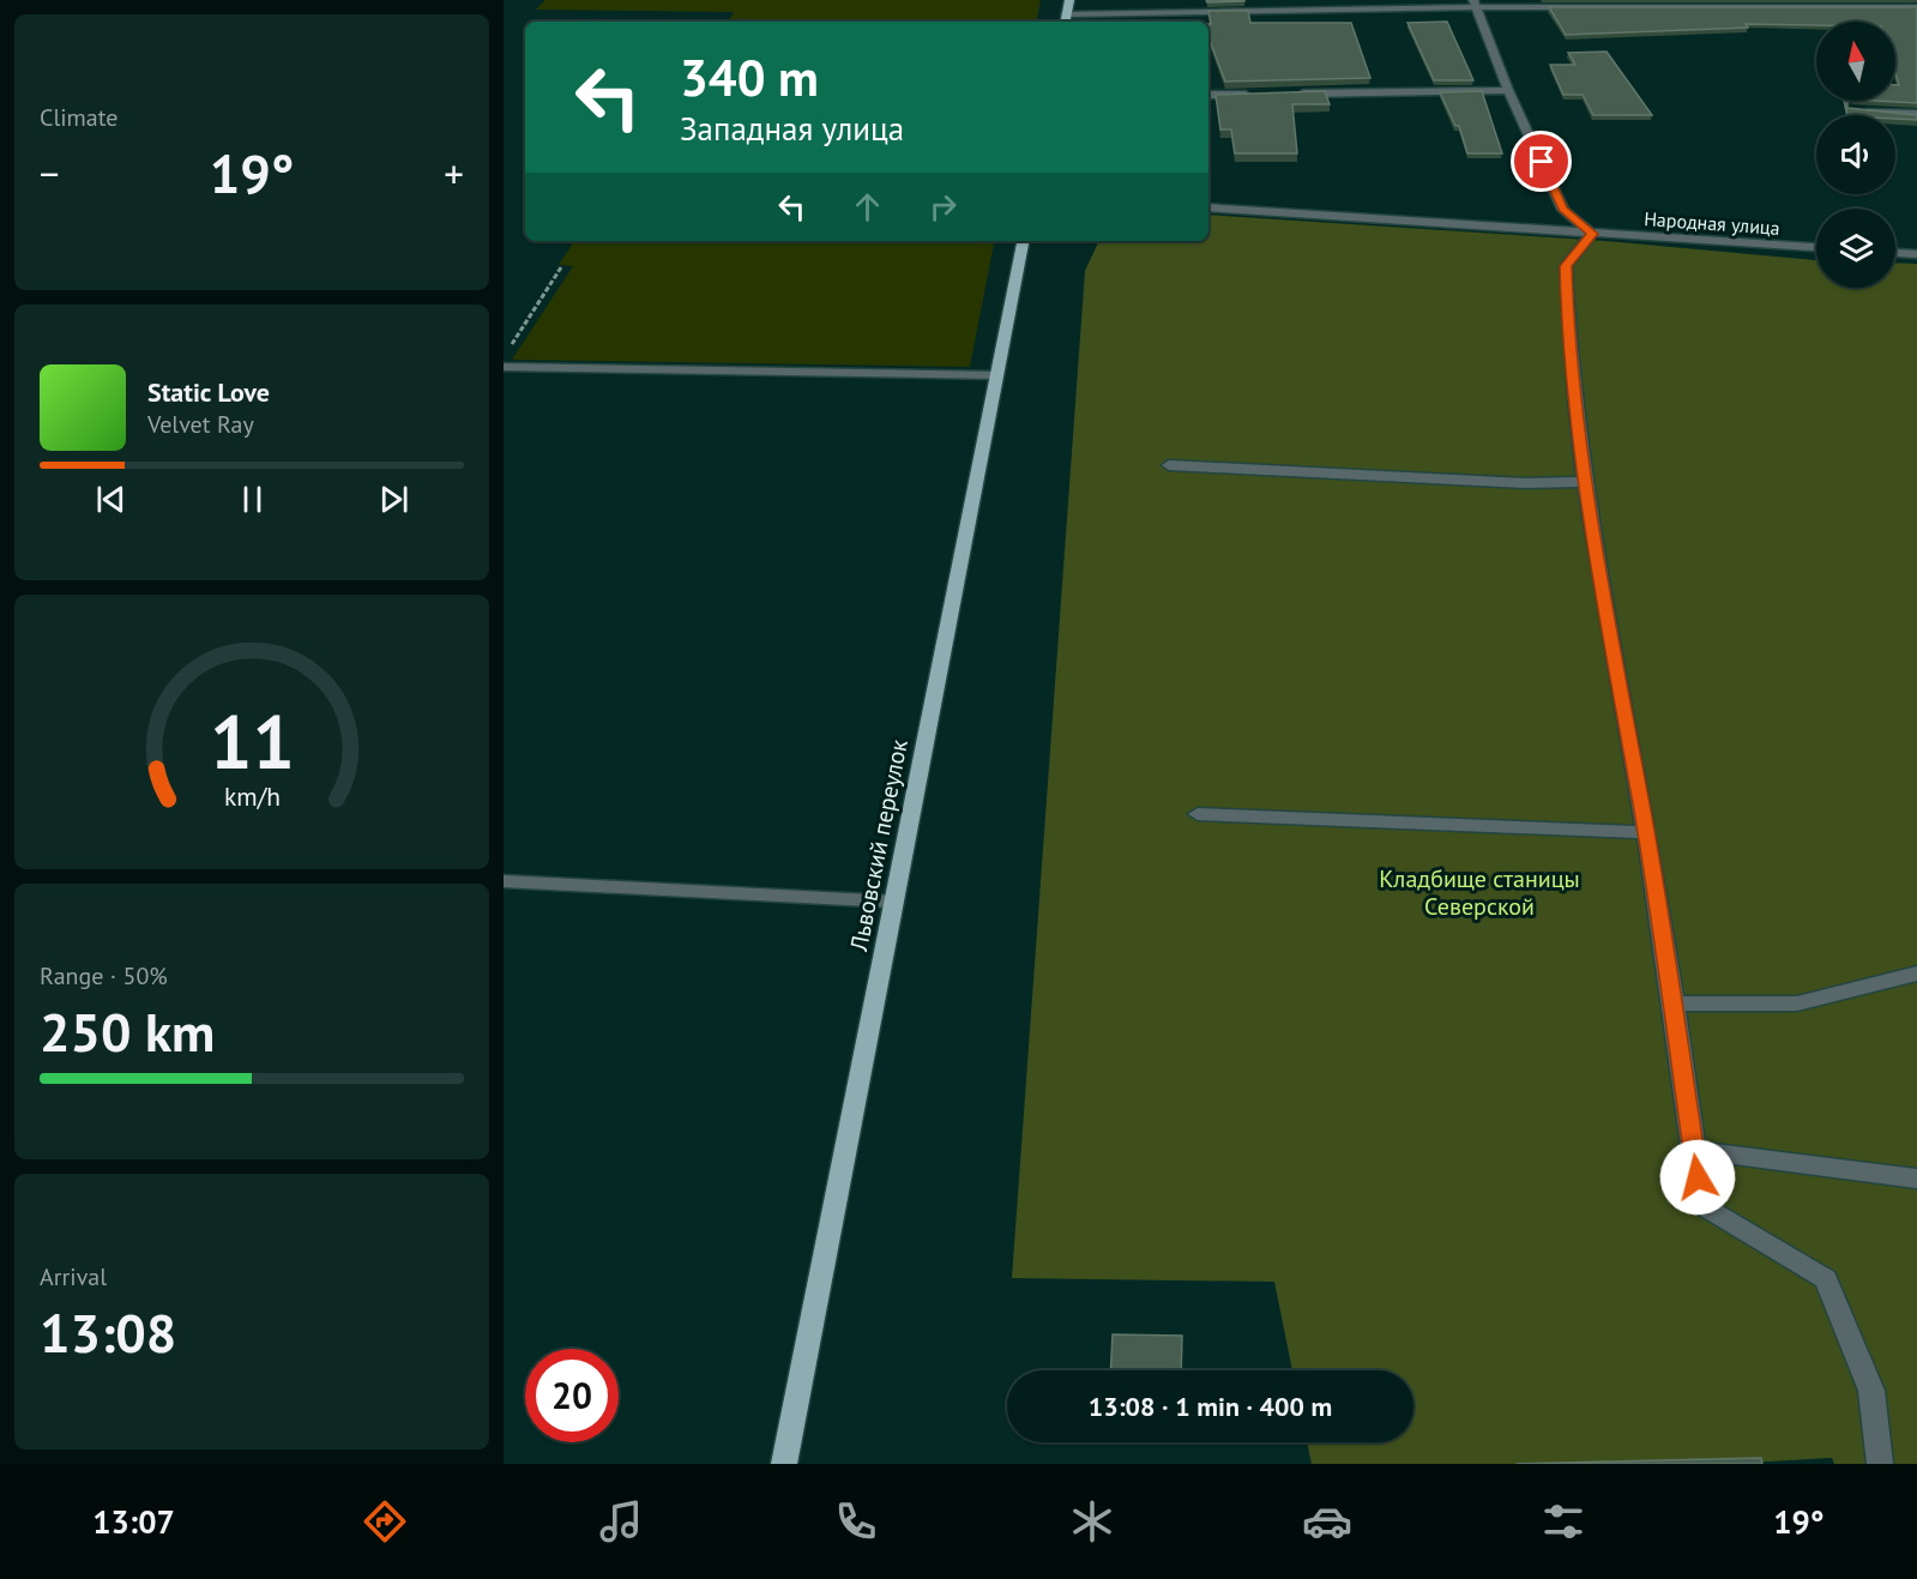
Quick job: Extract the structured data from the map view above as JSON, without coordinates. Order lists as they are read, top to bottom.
{
  "streets": {
    "main road": ["Львовский переулок"],
    "street": ["Народная улица"]
  },
  "parks": ["Кладбище станицы Северской"],
  "north": "top",
  "page": {
    "tile": [
      "Climate",
      ["Range · 50%", "250 km"],
      ["Arrival", "13:08"]
    ],
    "turn": ["340 m", "Западная улица"],
    "heat": ["−", "19°", "+"],
    "song": ["Static Love", "Velvet Ray"],
    "limit": "20",
    "trip": "13:08 · 1 min · 400 m",
    "tabs": ["13:07", "19°"],
    "gauge": ["11", "km/h"]
  }
}
